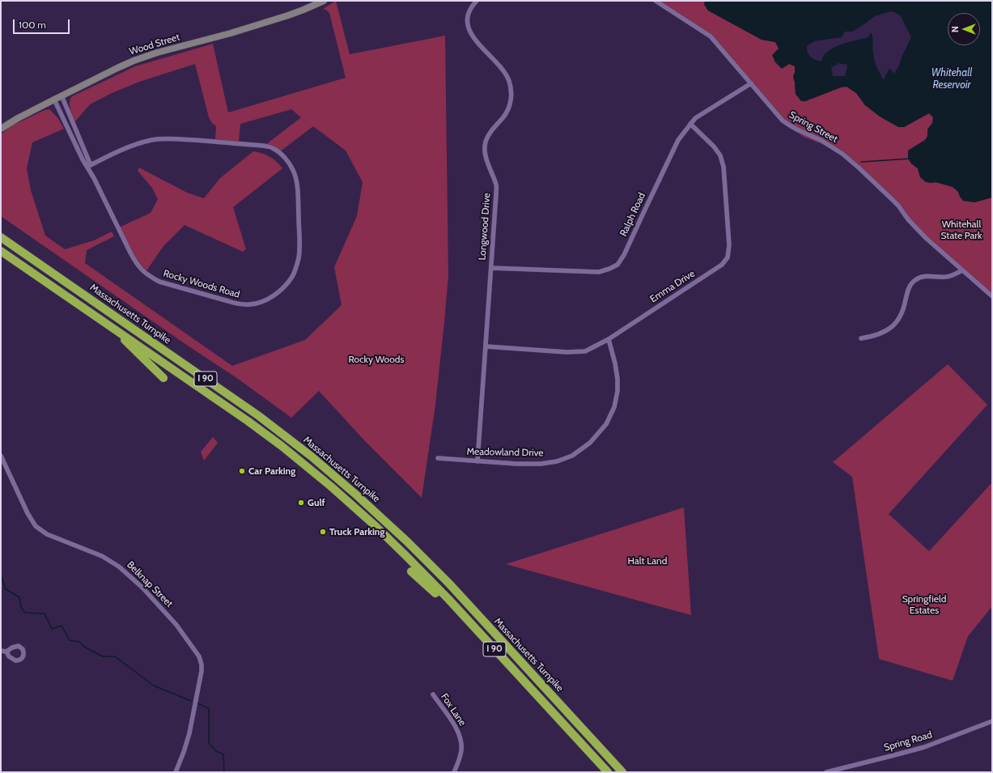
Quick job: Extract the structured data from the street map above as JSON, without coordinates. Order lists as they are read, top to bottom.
{
  "streets": {
    "highway": ["Massachusetts Turnpike", "I 90"],
    "main road": ["Wood Street"],
    "street": [
      "Spring Street",
      "Ralph Road",
      "Longwood Drive",
      "Rocky Woods Road",
      "Emma Drive",
      "Meadowland Drive",
      "Belknap Street",
      "Fox Lane",
      "Spring Road"
    ]
  },
  "crossings": [
    ["Wood Street", "Rocky Woods Road"],
    ["Spring Street", "Ralph Road"],
    ["Ralph Road", "Longwood Drive"],
    ["Ralph Road", "Emma Drive"],
    ["Longwood Drive", "Emma Drive"],
    ["Longwood Drive", "Meadowland Drive"],
    ["Emma Drive", "Meadowland Drive"]
  ],
  "water": ["Whitehall Reservoir"],
  "parks": [
    "Whitehall State Park",
    "Rocky Woods",
    "Halt Land",
    "Springfield Estates"
  ],
  "places": ["Car Parking", "Gulf", "Truck Parking"],
  "scale_bar": "100 m",
  "north": "left"
}
